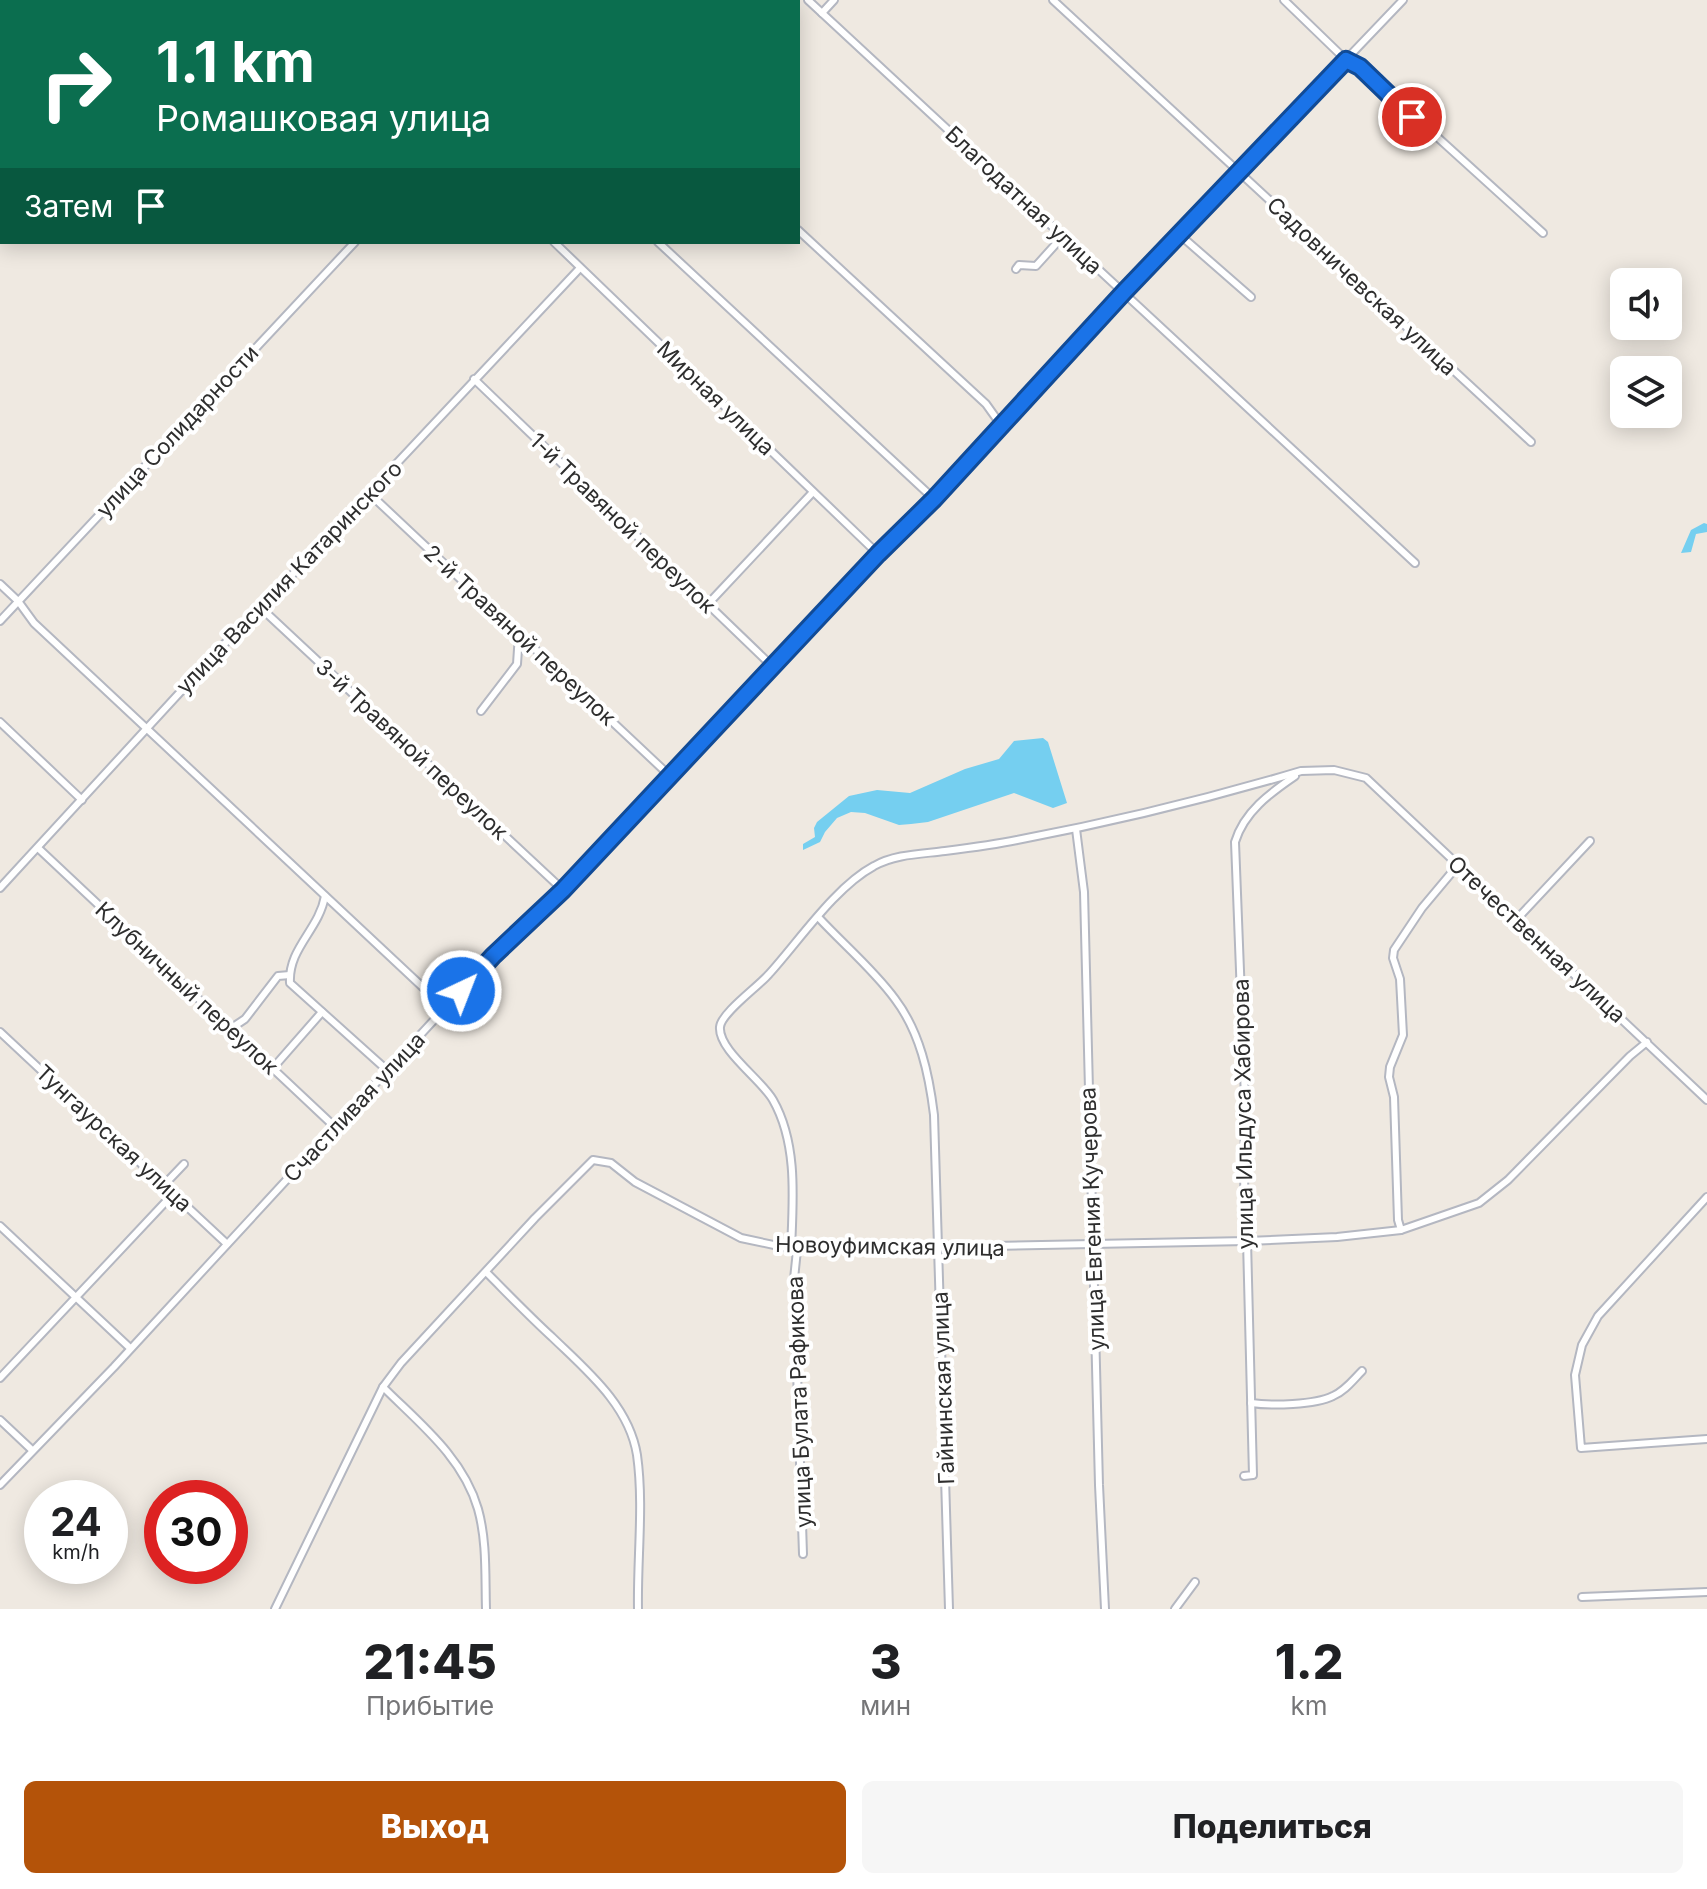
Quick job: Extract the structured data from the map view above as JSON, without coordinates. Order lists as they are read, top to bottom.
{
  "streets": {
    "street": [
      "Благодатная улица",
      "Садовничевская улица",
      "Мирная улица",
      "улица Солидарности",
      "1-й Травяной переулок",
      "улица Василия Катаринского",
      "2-й Травяной переулок",
      "3-й Травяной переулок",
      "Отечественная улица",
      "Клубничный переулок",
      "Счастливая улица",
      "улица Ильдуса Хабирова",
      "Тунгаурская улица",
      "улица Евгения Кучерова",
      "Новоуфимская улица",
      "Гайнинская улица",
      "улица Булата Рафикова"
    ]
  },
  "crossings": [
    ["Благодатная улица", "Счастливая улица"],
    ["Садовничевская улица", "Счастливая улица"],
    ["Мирная улица", "улица Василия Катаринского"],
    ["Мирная улица", "Счастливая улица"],
    ["1-й Травяной переулок", "улица Василия Катаринского"],
    ["1-й Травяной переулок", "Счастливая улица"],
    ["улица Василия Катаринского", "2-й Травяной переулок"],
    ["улица Василия Катаринского", "3-й Травяной переулок"],
    ["улица Василия Катаринского", "Клубничный переулок"],
    ["2-й Травяной переулок", "Счастливая улица"],
    ["3-й Травяной переулок", "Счастливая улица"],
    ["Отечественная улица", "улица Ильдуса Хабирова"],
    ["Отечественная улица", "Новоуфимская улица"],
    ["Клубничный переулок", "Счастливая улица"],
    ["Счастливая улица", "Тунгаурская улица"],
    ["улица Ильдуса Хабирова", "Новоуфимская улица"],
    ["улица Евгения Кучерова", "Новоуфимская улица"],
    ["Новоуфимская улица", "Гайнинская улица"],
    ["Новоуфимская улица", "улица Булата Рафикова"],
    ["Гайнинская улица", "улица Булата Рафикова"]
  ],
  "page": {
    "turn": ["1.1 km", "Ромашковая улица"],
    "then": "Затем",
    "speed": "24 km/h",
    "limit": "30",
    "eta": [
      "21:45",
      "Прибытие",
      "3",
      "мин",
      "1.2",
      "km"
    ],
    "buttons": ["Выход", "Поделиться"]
  }
}
